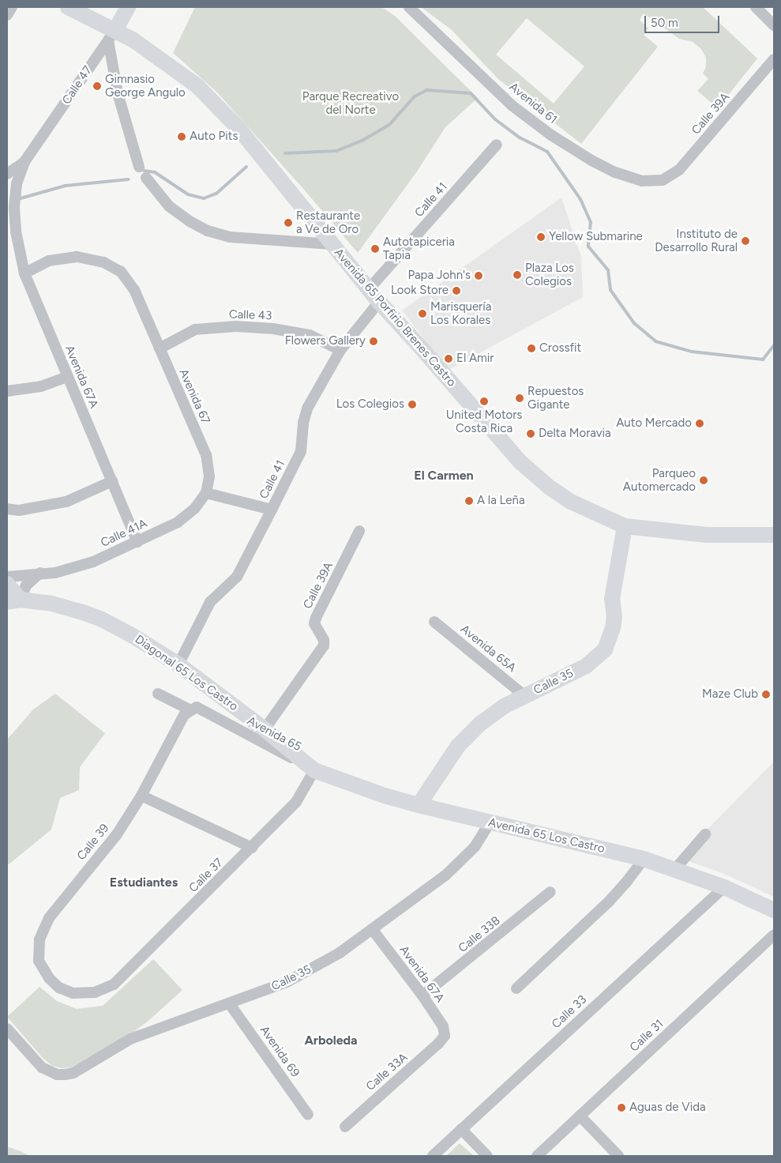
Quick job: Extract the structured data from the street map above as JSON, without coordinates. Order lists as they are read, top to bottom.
{
  "streets": {
    "main road": [
      "Calle 47",
      "Avenida 65 Porfirio Brenes Castro",
      "Diagonal 65 Los Castro",
      "Calle 35",
      "Avenida 65 Los Castro"
    ],
    "street": [
      "Avenida 61",
      "Calle 39A",
      "Calle 41",
      "Calle 43",
      "Avenida 67A",
      "Avenida 67",
      "Calle 41A",
      "Avenida 65A",
      "Avenida 65",
      "Calle 39",
      "Calle 37",
      "Calle 33B",
      "Calle 33",
      "Calle 31",
      "Avenida 69",
      "Calle 33A"
    ]
  },
  "crossings": [
    ["Calle 47", "Avenida 65 Porfirio Brenes Castro"],
    ["Calle 47", "Avenida 67A"],
    ["Avenida 61", "Calle 39A"],
    ["Calle 39A", "Diagonal 65 Los Castro"],
    ["Calle 41", "Calle 43"],
    ["Calle 41", "Avenida 65 Porfirio Brenes Castro"],
    ["Calle 41", "Diagonal 65 Los Castro"],
    ["Calle 43", "Avenida 67"],
    ["Avenida 65 Porfirio Brenes Castro", "Calle 35"],
    ["Avenida 67A", "Avenida 67"],
    ["Avenida 67A", "Calle 41A"],
    ["Avenida 67A", "Calle 35"],
    ["Avenida 67A", "Calle 33B"],
    ["Avenida 67A", "Calle 33A"],
    ["Avenida 67", "Calle 41A"],
    ["Avenida 65A", "Calle 35"],
    ["Diagonal 65 Los Castro", "Avenida 65"],
    ["Diagonal 65 Los Castro", "Avenida 65 Los Castro"],
    ["Diagonal 65 Los Castro", "Calle 37"],
    ["Calle 35", "Avenida 65 Los Castro"],
    ["Calle 35", "Avenida 69"],
    ["Avenida 65", "Avenida 65 Los Castro"],
    ["Avenida 65", "Calle 39"],
    ["Avenida 65", "Calle 37"],
    ["Avenida 65 Los Castro", "Calle 37"],
    ["Avenida 65 Los Castro", "Calle 33"],
    ["Calle 39", "Calle 37"]
  ],
  "districts": ["El Carmen", "Estudiantes", "Arboleda"],
  "parks": ["Parque Recreativo del Norte"],
  "places": [
    "Gimnasio George Angulo",
    "Auto Pits",
    "Restaurante a Ve de Oro",
    "Yellow Submarine",
    "Instituto de Desarrollo Rural",
    "Autotapiceria Tapia",
    "Plaza Los Colegios",
    "Papa John's",
    "Look Store",
    "Marisquería Los Korales",
    "Flowers Gallery",
    "Crossfit",
    "El Amir",
    "Repuestos Gigante",
    "United Motors Costa Rica",
    "Los Colegios",
    "Auto Mercado",
    "Delta Moravia",
    "Parqueo Automercado",
    "A la Leña",
    "Maze Club",
    "Aguas de Vida"
  ],
  "scale_bar": "50 m"
}
